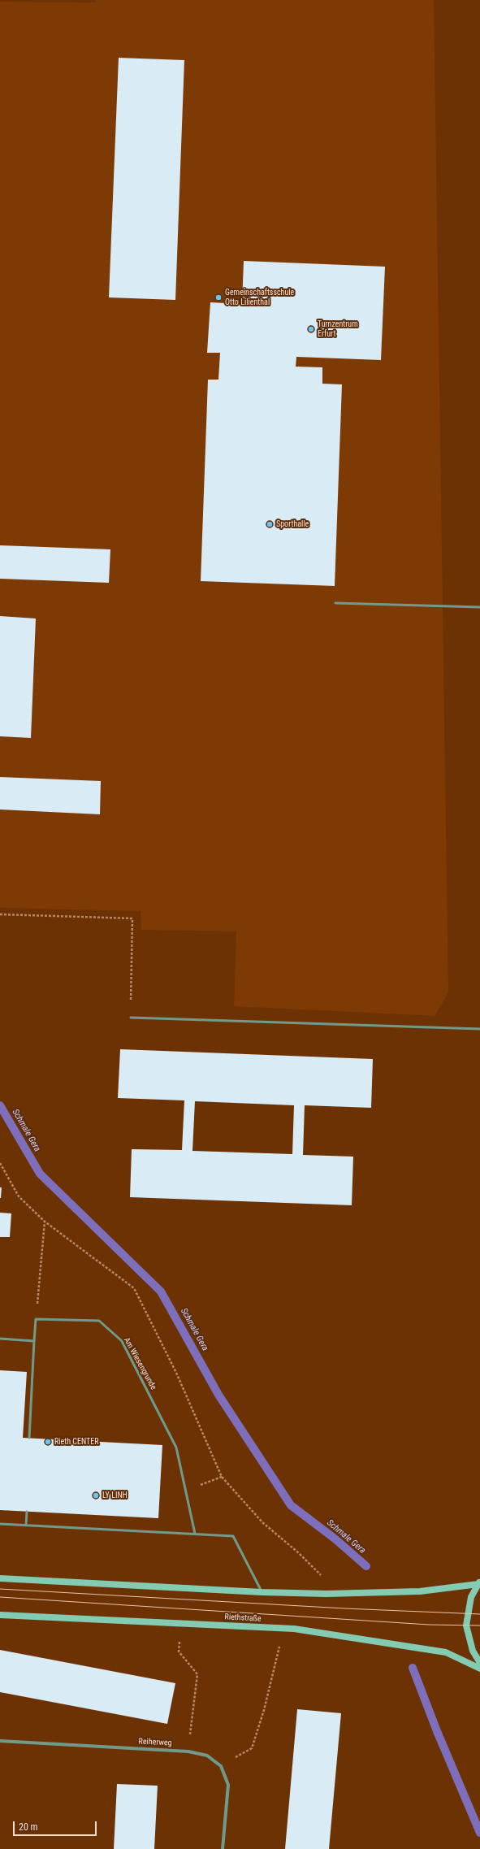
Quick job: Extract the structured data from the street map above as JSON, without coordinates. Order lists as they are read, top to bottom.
{
  "streets": {
    "street": ["Riethstraße", "Reiherweg"],
    "lane": ["Am Wiesengrunde"]
  },
  "water": ["Schmale Gera"],
  "places": [
    "Gemeinschaftsschule Otto Lilienthal",
    "Turnzentrum Erfurt",
    "Sporthalle",
    "Rieth CENTER",
    "LY LINH"
  ],
  "scale_bar": "20 m"
}
